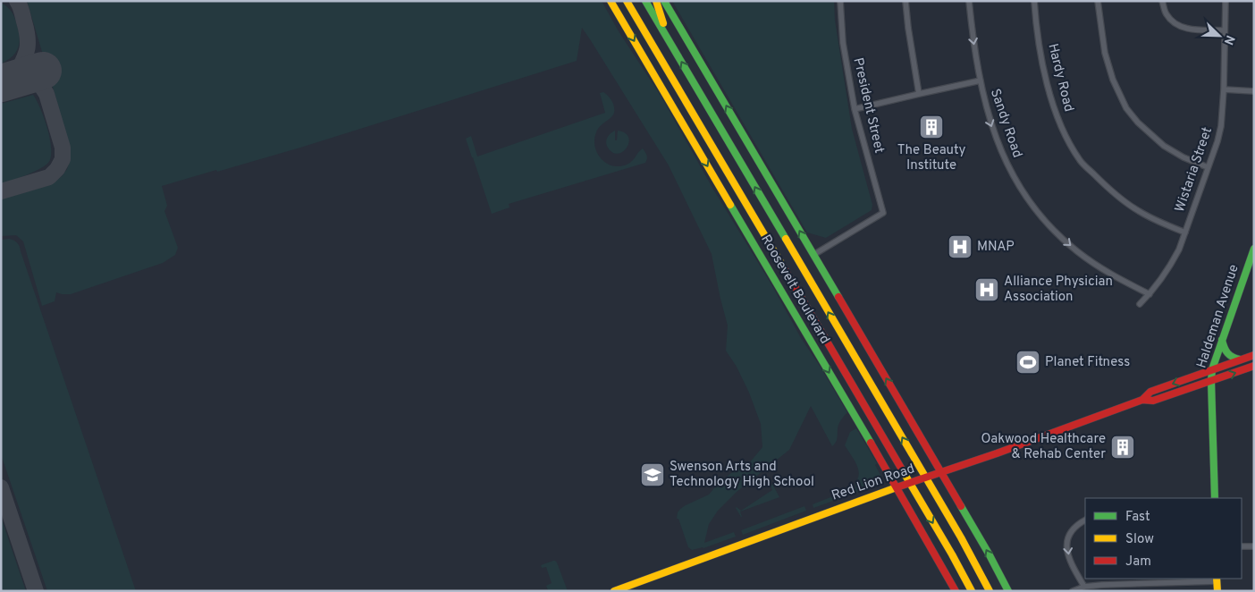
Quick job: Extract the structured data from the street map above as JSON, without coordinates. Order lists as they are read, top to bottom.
{
  "streets": {
    "main road": ["Roosevelt Boulevard", "Haldeman Avenue", "Red Lion Road"],
    "street": [
      "Hardy Road",
      "President Street",
      "Sandy Road",
      "Wistaria Street"
    ]
  },
  "crossings": [
    ["Hardy Road", "Wistaria Street"],
    ["Sandy Road", "Wistaria Street"],
    ["Roosevelt Boulevard", "Red Lion Road"],
    ["Haldeman Avenue", "Red Lion Road"]
  ],
  "one_way": ["Sandy Road"],
  "places": {
    "building": ["The Beauty Institute", "Oakwood Healthcare & Rehab Center"],
    "hospital": ["MNAP", "Alliance Physician Association"],
    "sports": ["Planet Fitness"],
    "school or university": ["Swenson Arts and Technology High School"]
  },
  "legend": ["Fast", "Slow", "Jam"],
  "north": "bottom right"
}
